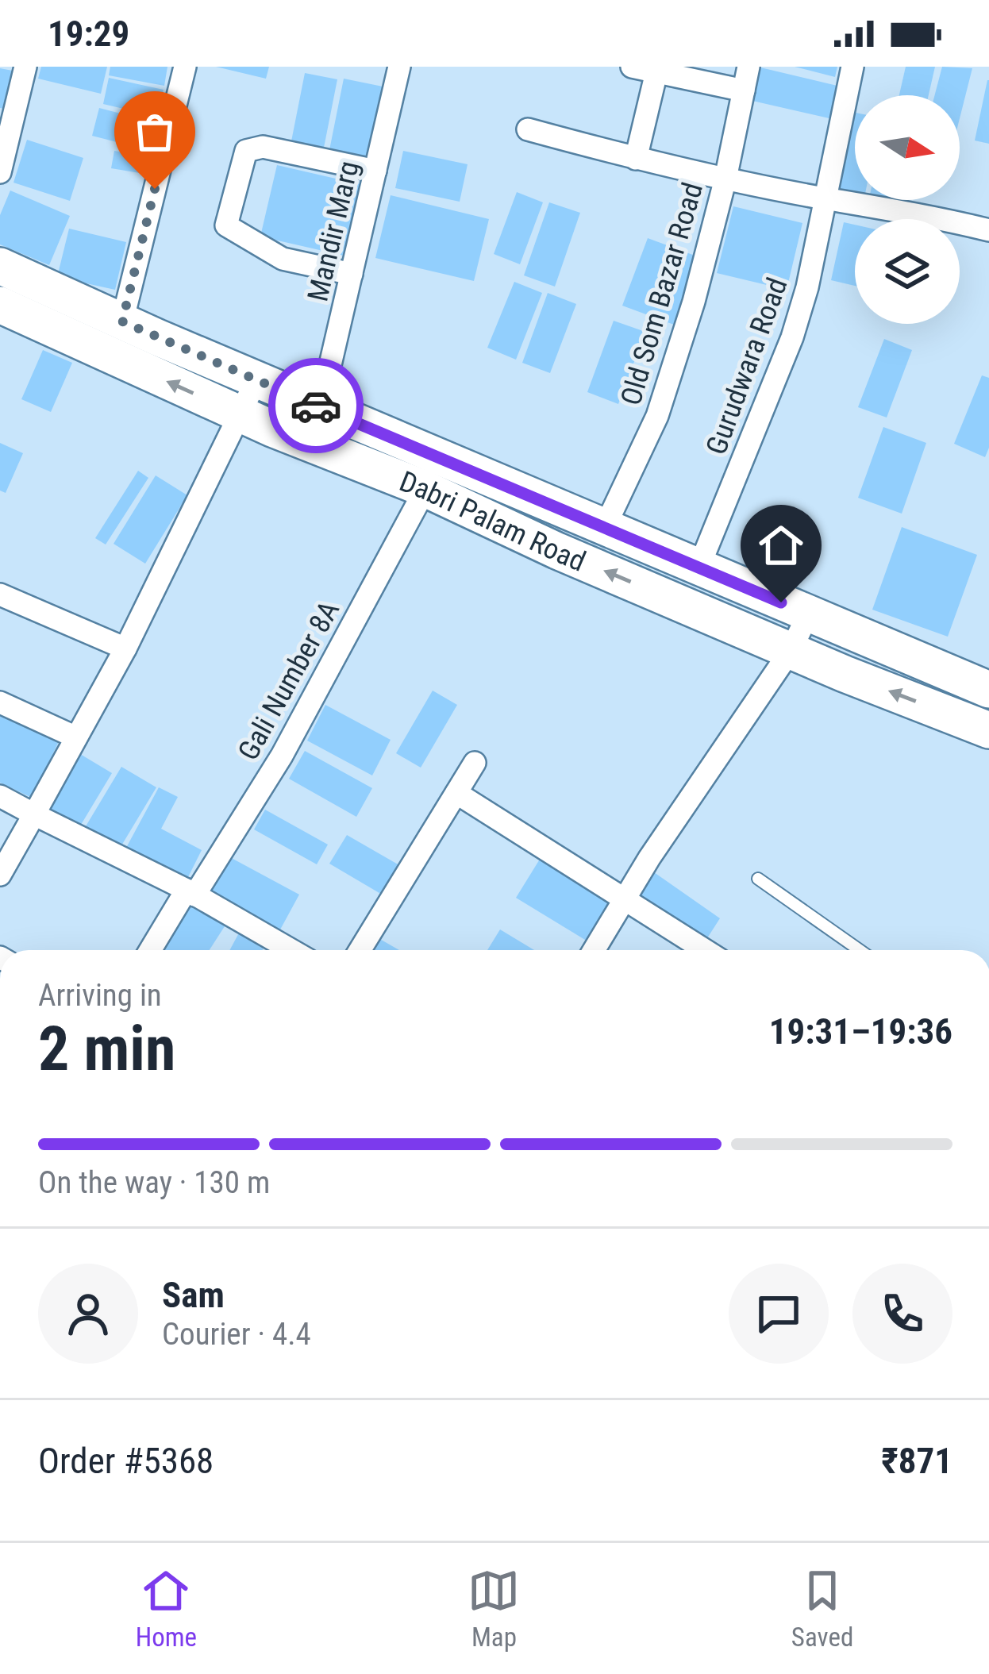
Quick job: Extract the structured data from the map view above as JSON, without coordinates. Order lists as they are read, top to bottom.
{
  "streets": {
    "main road": ["Dabri Palam Road"],
    "street": [
      "Mandir Marg",
      "Old Som Bazar Road",
      "Gurudwara Road",
      "Gali Number 8A"
    ]
  },
  "crossings": [
    ["Mandir Marg", "Dabri Palam Road"],
    ["Old Som Bazar Road", "Dabri Palam Road"],
    ["Gurudwara Road", "Dabri Palam Road"],
    ["Dabri Palam Road", "Gali Number 8A"]
  ],
  "north": "right",
  "page": {
    "status": "19:29",
    "heading": ["2 min", "Arriving in", "19:31–19:36"],
    "panel": [
      "Sam",
      "Courier · 4.4",
      "Order #5368",
      "₹871"
    ],
    "bar": "On the way · 130 m",
    "tabs": ["Home", "Map", "Saved"]
  }
}
